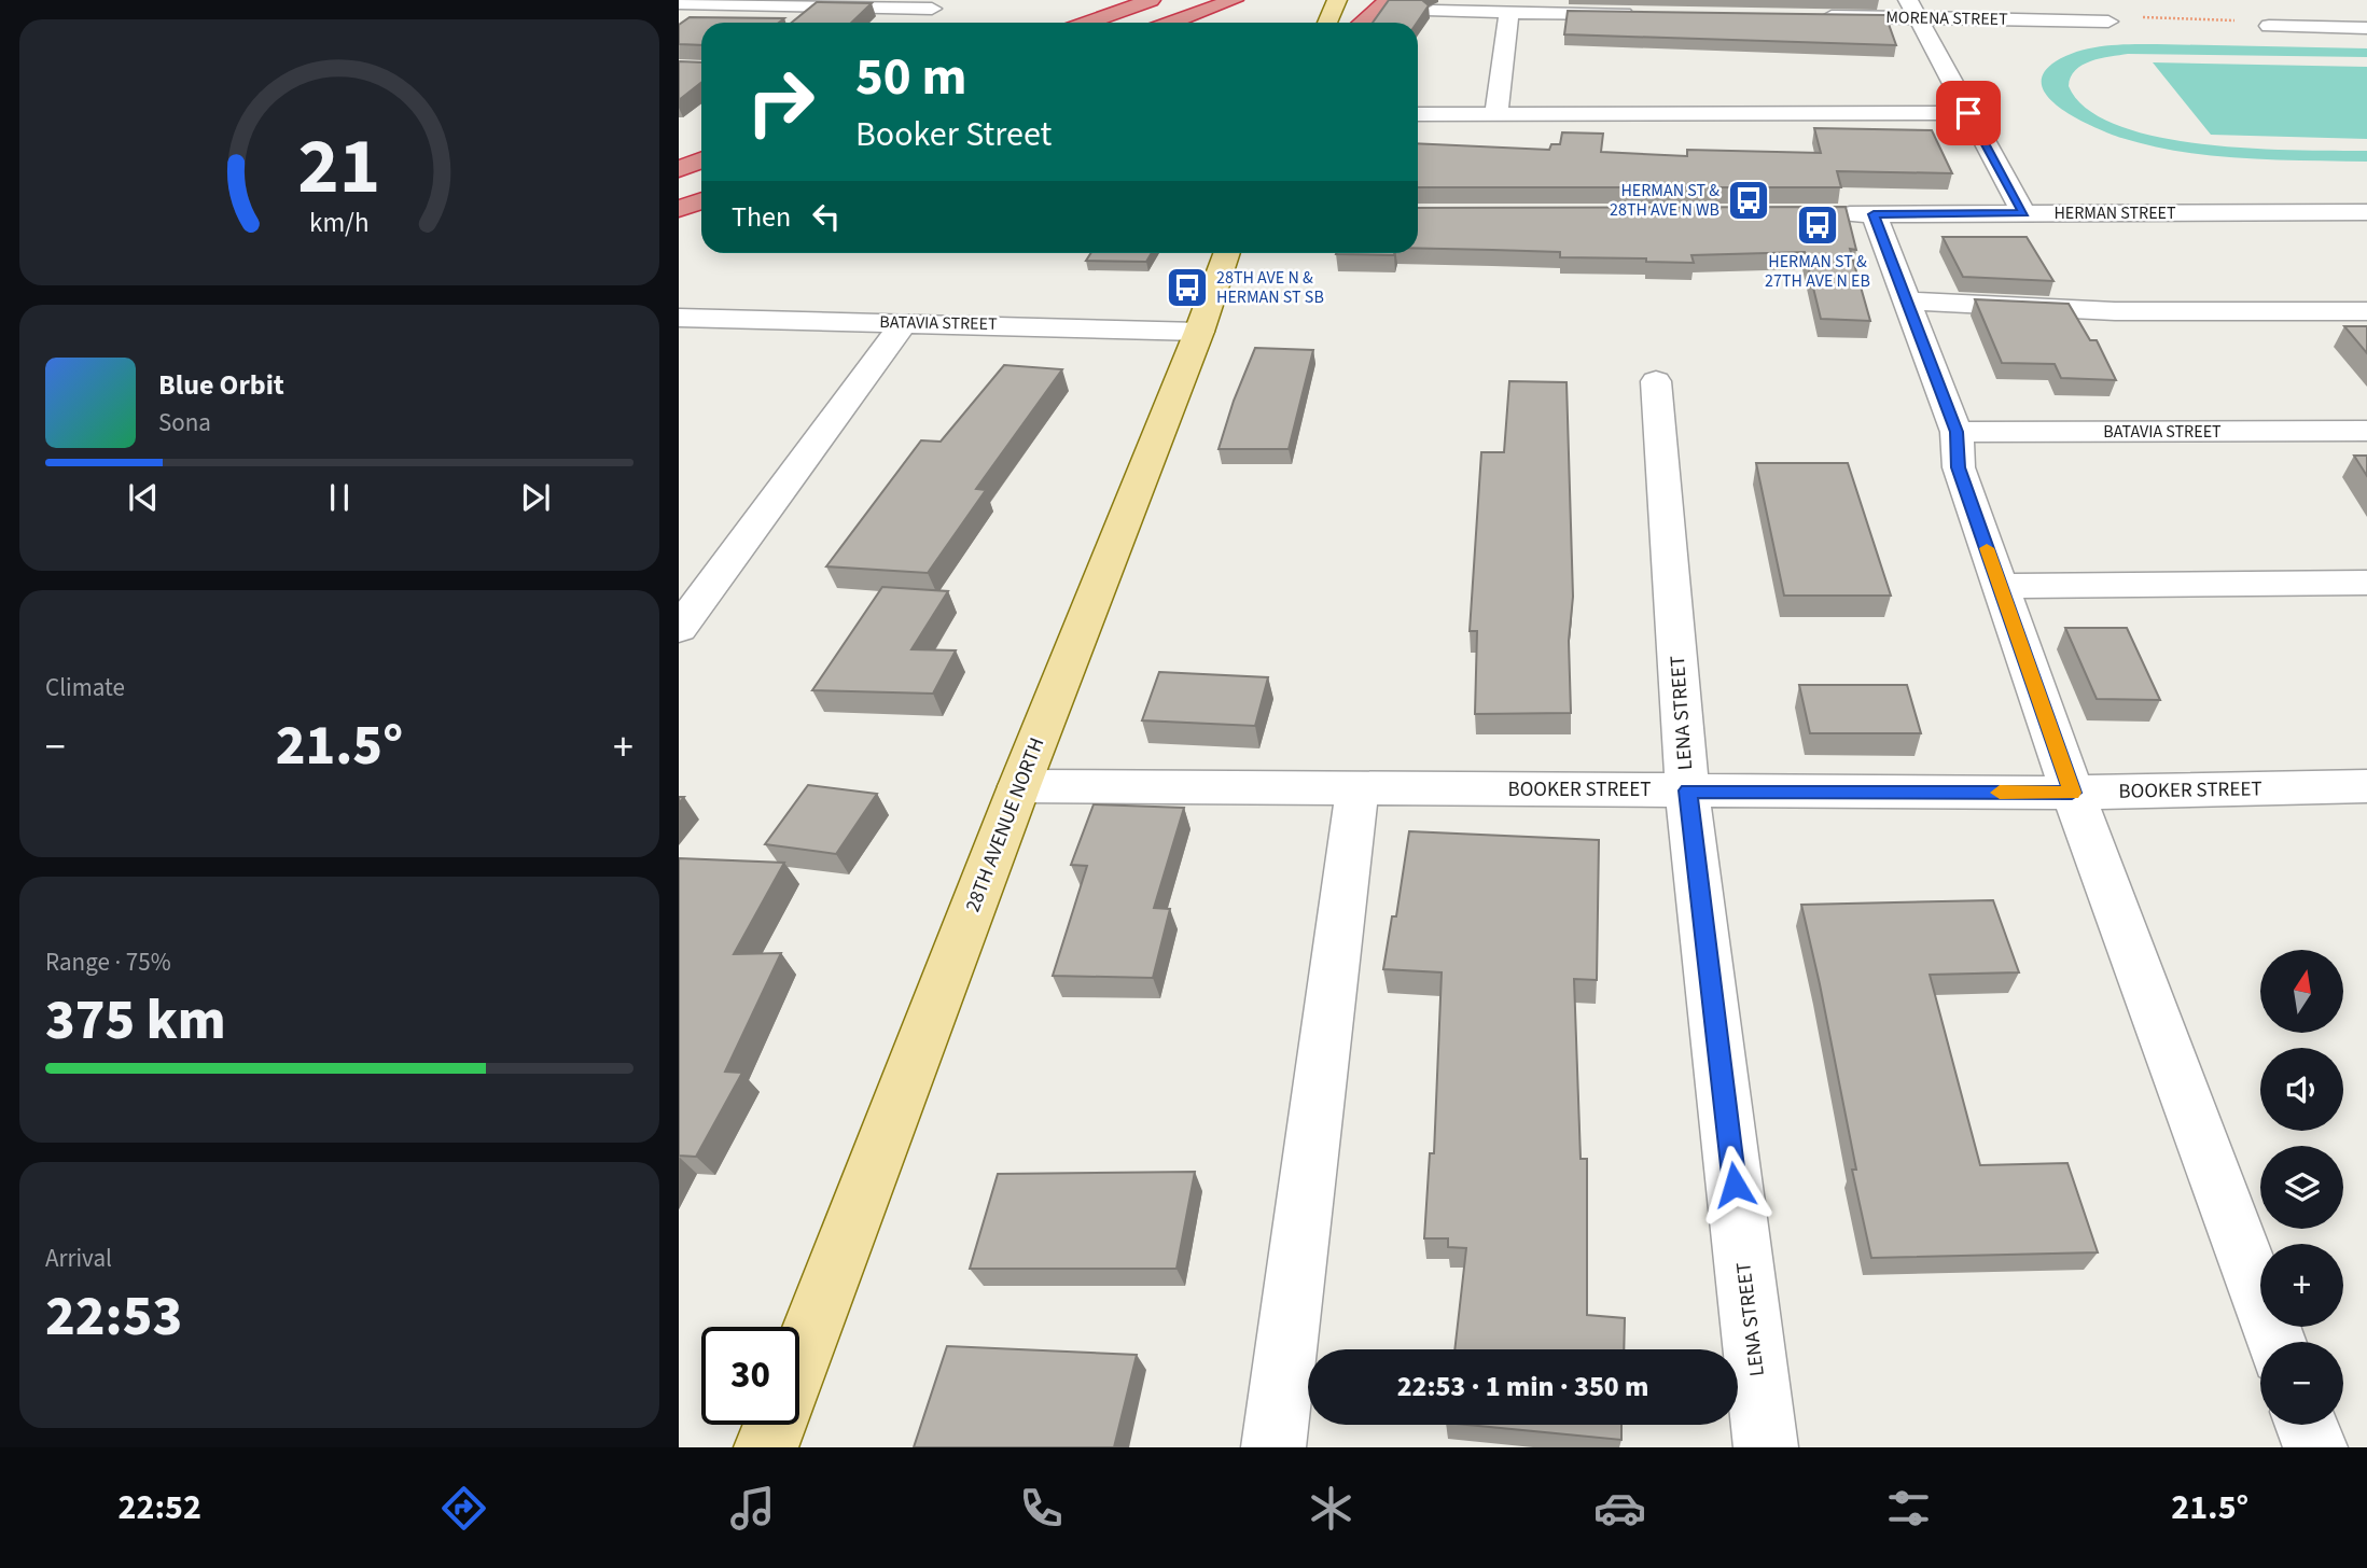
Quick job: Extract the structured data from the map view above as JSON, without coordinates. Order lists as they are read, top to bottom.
{
  "streets": {
    "main road": ["28TH AVENUE NORTH"],
    "street": [
      "MORENA STREET",
      "HERMAN STREET",
      "BATAVIA STREET",
      "LENA STREET",
      "BOOKER STREET"
    ]
  },
  "crossings": [
    ["BATAVIA STREET", "28TH AVENUE NORTH"],
    ["LENA STREET", "BOOKER STREET"],
    ["BOOKER STREET", "28TH AVENUE NORTH"]
  ],
  "places": {
    "bus stop": ["HERMAN ST & 28TH AVE N WB", "HERMAN ST & 27TH AVE N EB", "28TH AVE N & HERMAN ST SB"]
  },
  "north": "top",
  "page": {
    "turn": ["50 m", "Booker Street"],
    "then": "Then",
    "song": ["Blue Orbit", "Sona"],
    "tile": [
      "Climate",
      ["Range · 75%", "375 km"],
      ["Arrival", "22:53"]
    ],
    "heat": ["−", "21.5°", "+"],
    "map_buttons": ["+", "−"],
    "limit": "30",
    "trip": "22:53 · 1 min · 350 m",
    "tabs": ["22:52", "21.5°"],
    "gauge": ["21", "km/h"]
  }
}
